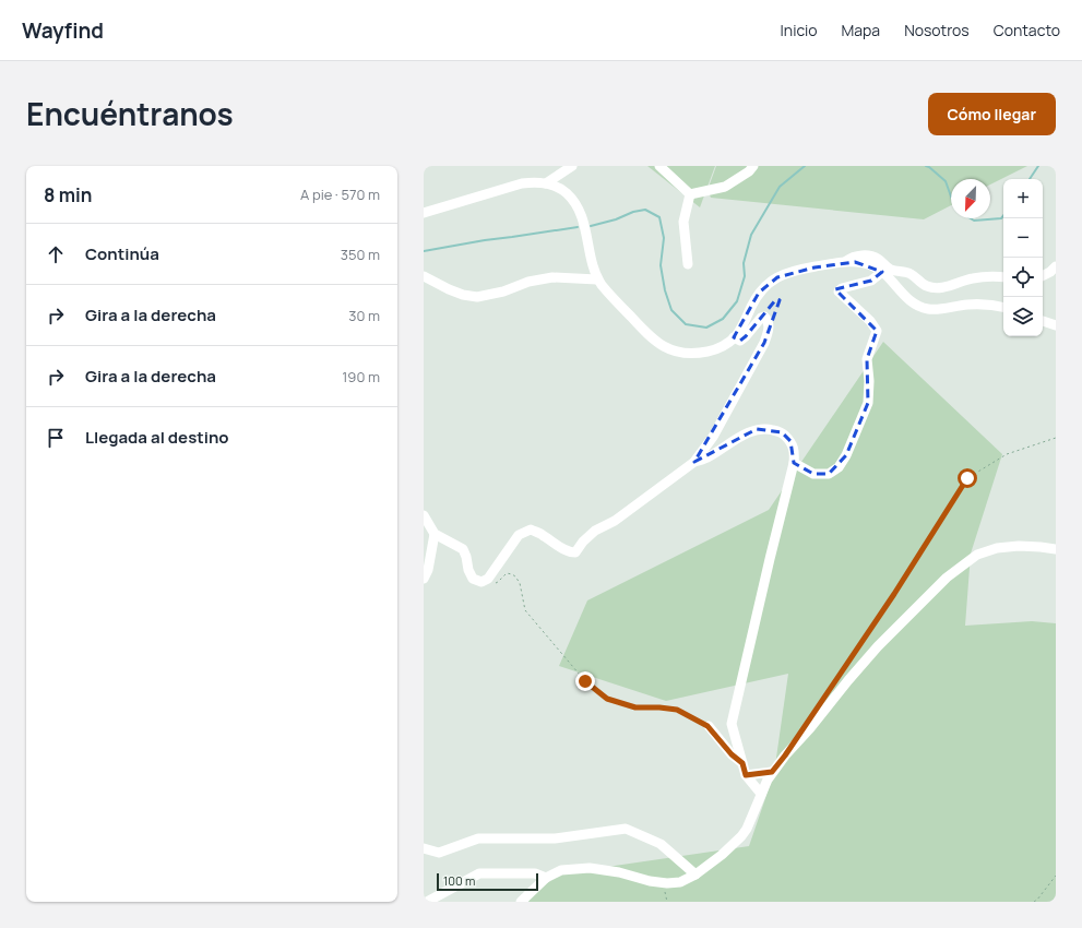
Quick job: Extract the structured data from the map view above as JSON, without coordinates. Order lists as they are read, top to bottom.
{
  "scale_bar": "100 m",
  "north": "bottom left",
  "page": {
    "header": "Wayfind",
    "nav": [
      "Inicio",
      "Mapa",
      "Nosotros",
      "Contacto"
    ],
    "title": "Encuéntranos",
    "buttons": "Cómo llegar",
    "heading": ["8 min", "A pie · 570 m"],
    "map_buttons": ["+", "−"],
    "list": [
      ["Continúa", "350 m"],
      ["Gira a la derecha", "30 m"],
      ["Gira a la derecha", "190 m"],
      "Llegada al destino"
    ],
    "scale": "100 m"
  }
}
